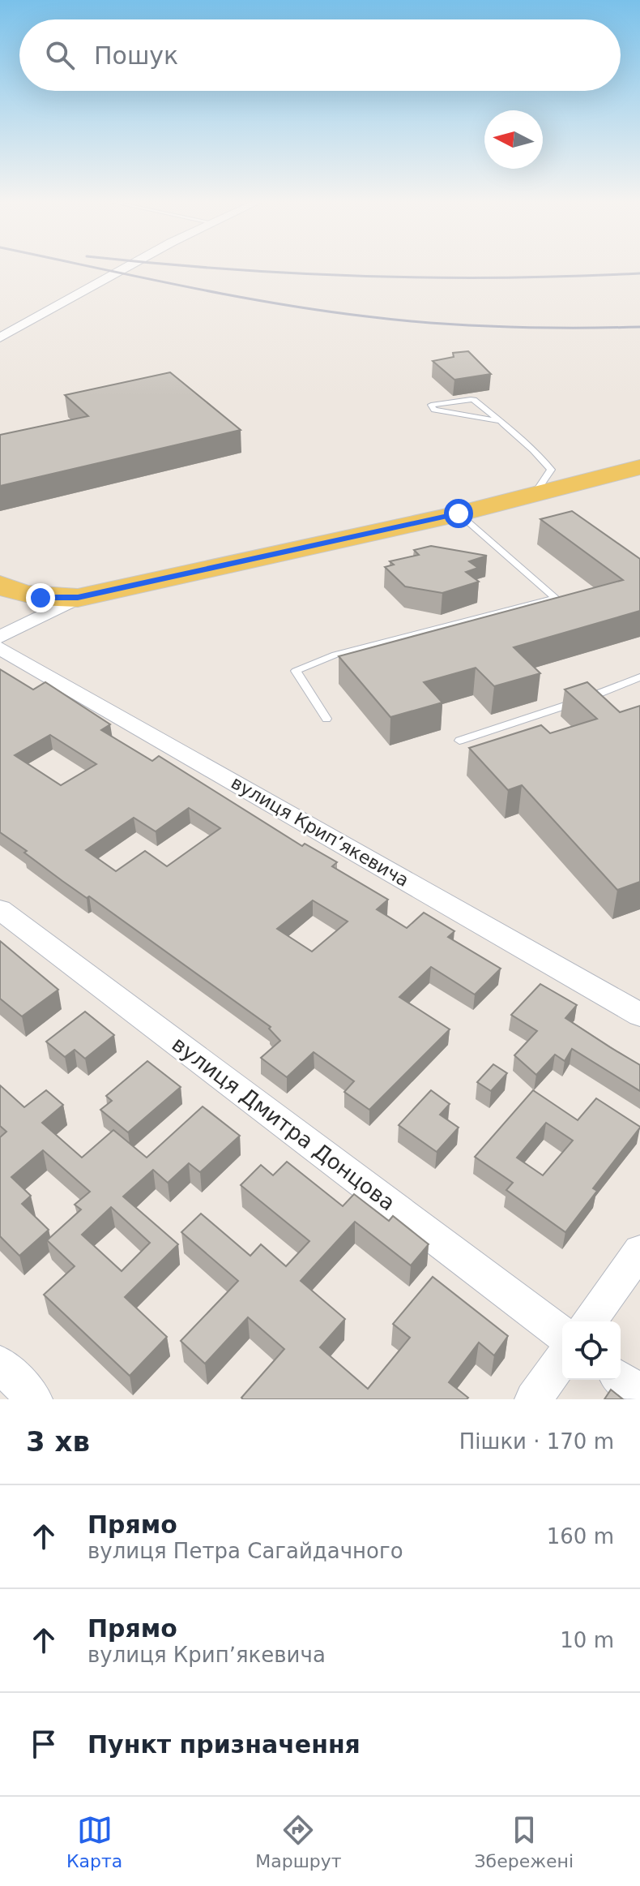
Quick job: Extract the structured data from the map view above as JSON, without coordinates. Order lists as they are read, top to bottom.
{
  "streets": {
    "street": ["вулиця Крипʼякевича", "вулиця Дмитра Донцова"]
  },
  "north": "left",
  "page": {
    "search": "Пошук",
    "heading": ["3 хв", "Пішки · 170 m"],
    "list": [
      ["Прямо", "вулиця Петра Сагайдачного", "160 m"],
      ["Прямо", "вулиця Крипʼякевича", "10 m"],
      "Пункт призначення"
    ],
    "nav": ["Карта", "Маршрут", "Збережені"]
  }
}
